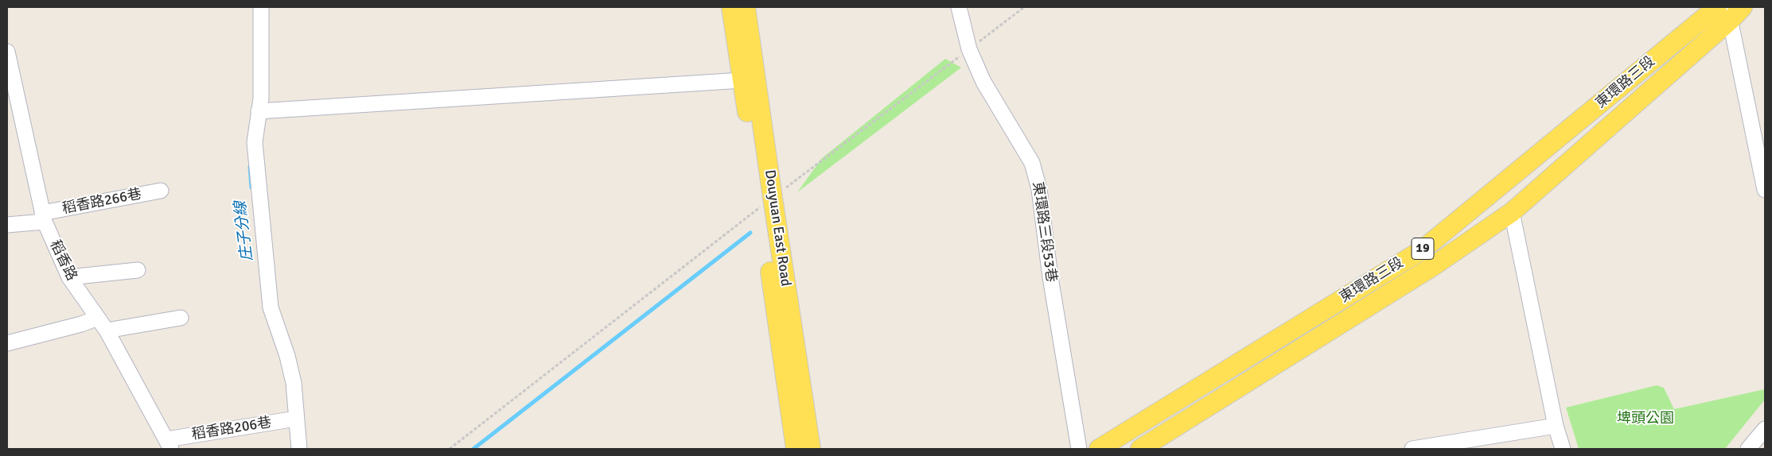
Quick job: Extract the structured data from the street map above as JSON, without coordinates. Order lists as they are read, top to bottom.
{
  "streets": {
    "main road": ["東環路三段", "Douyuan East Road", "19"],
    "street": [
      "稻香路266巷",
      "東環路三段53巷",
      "稻香路",
      "稻香路206巷"
    ]
  },
  "crossings": [
    ["稻香路266巷", "稻香路"],
    ["稻香路", "稻香路206巷"]
  ],
  "water": ["庄子分線"],
  "parks": ["埤頭公園"]
}
